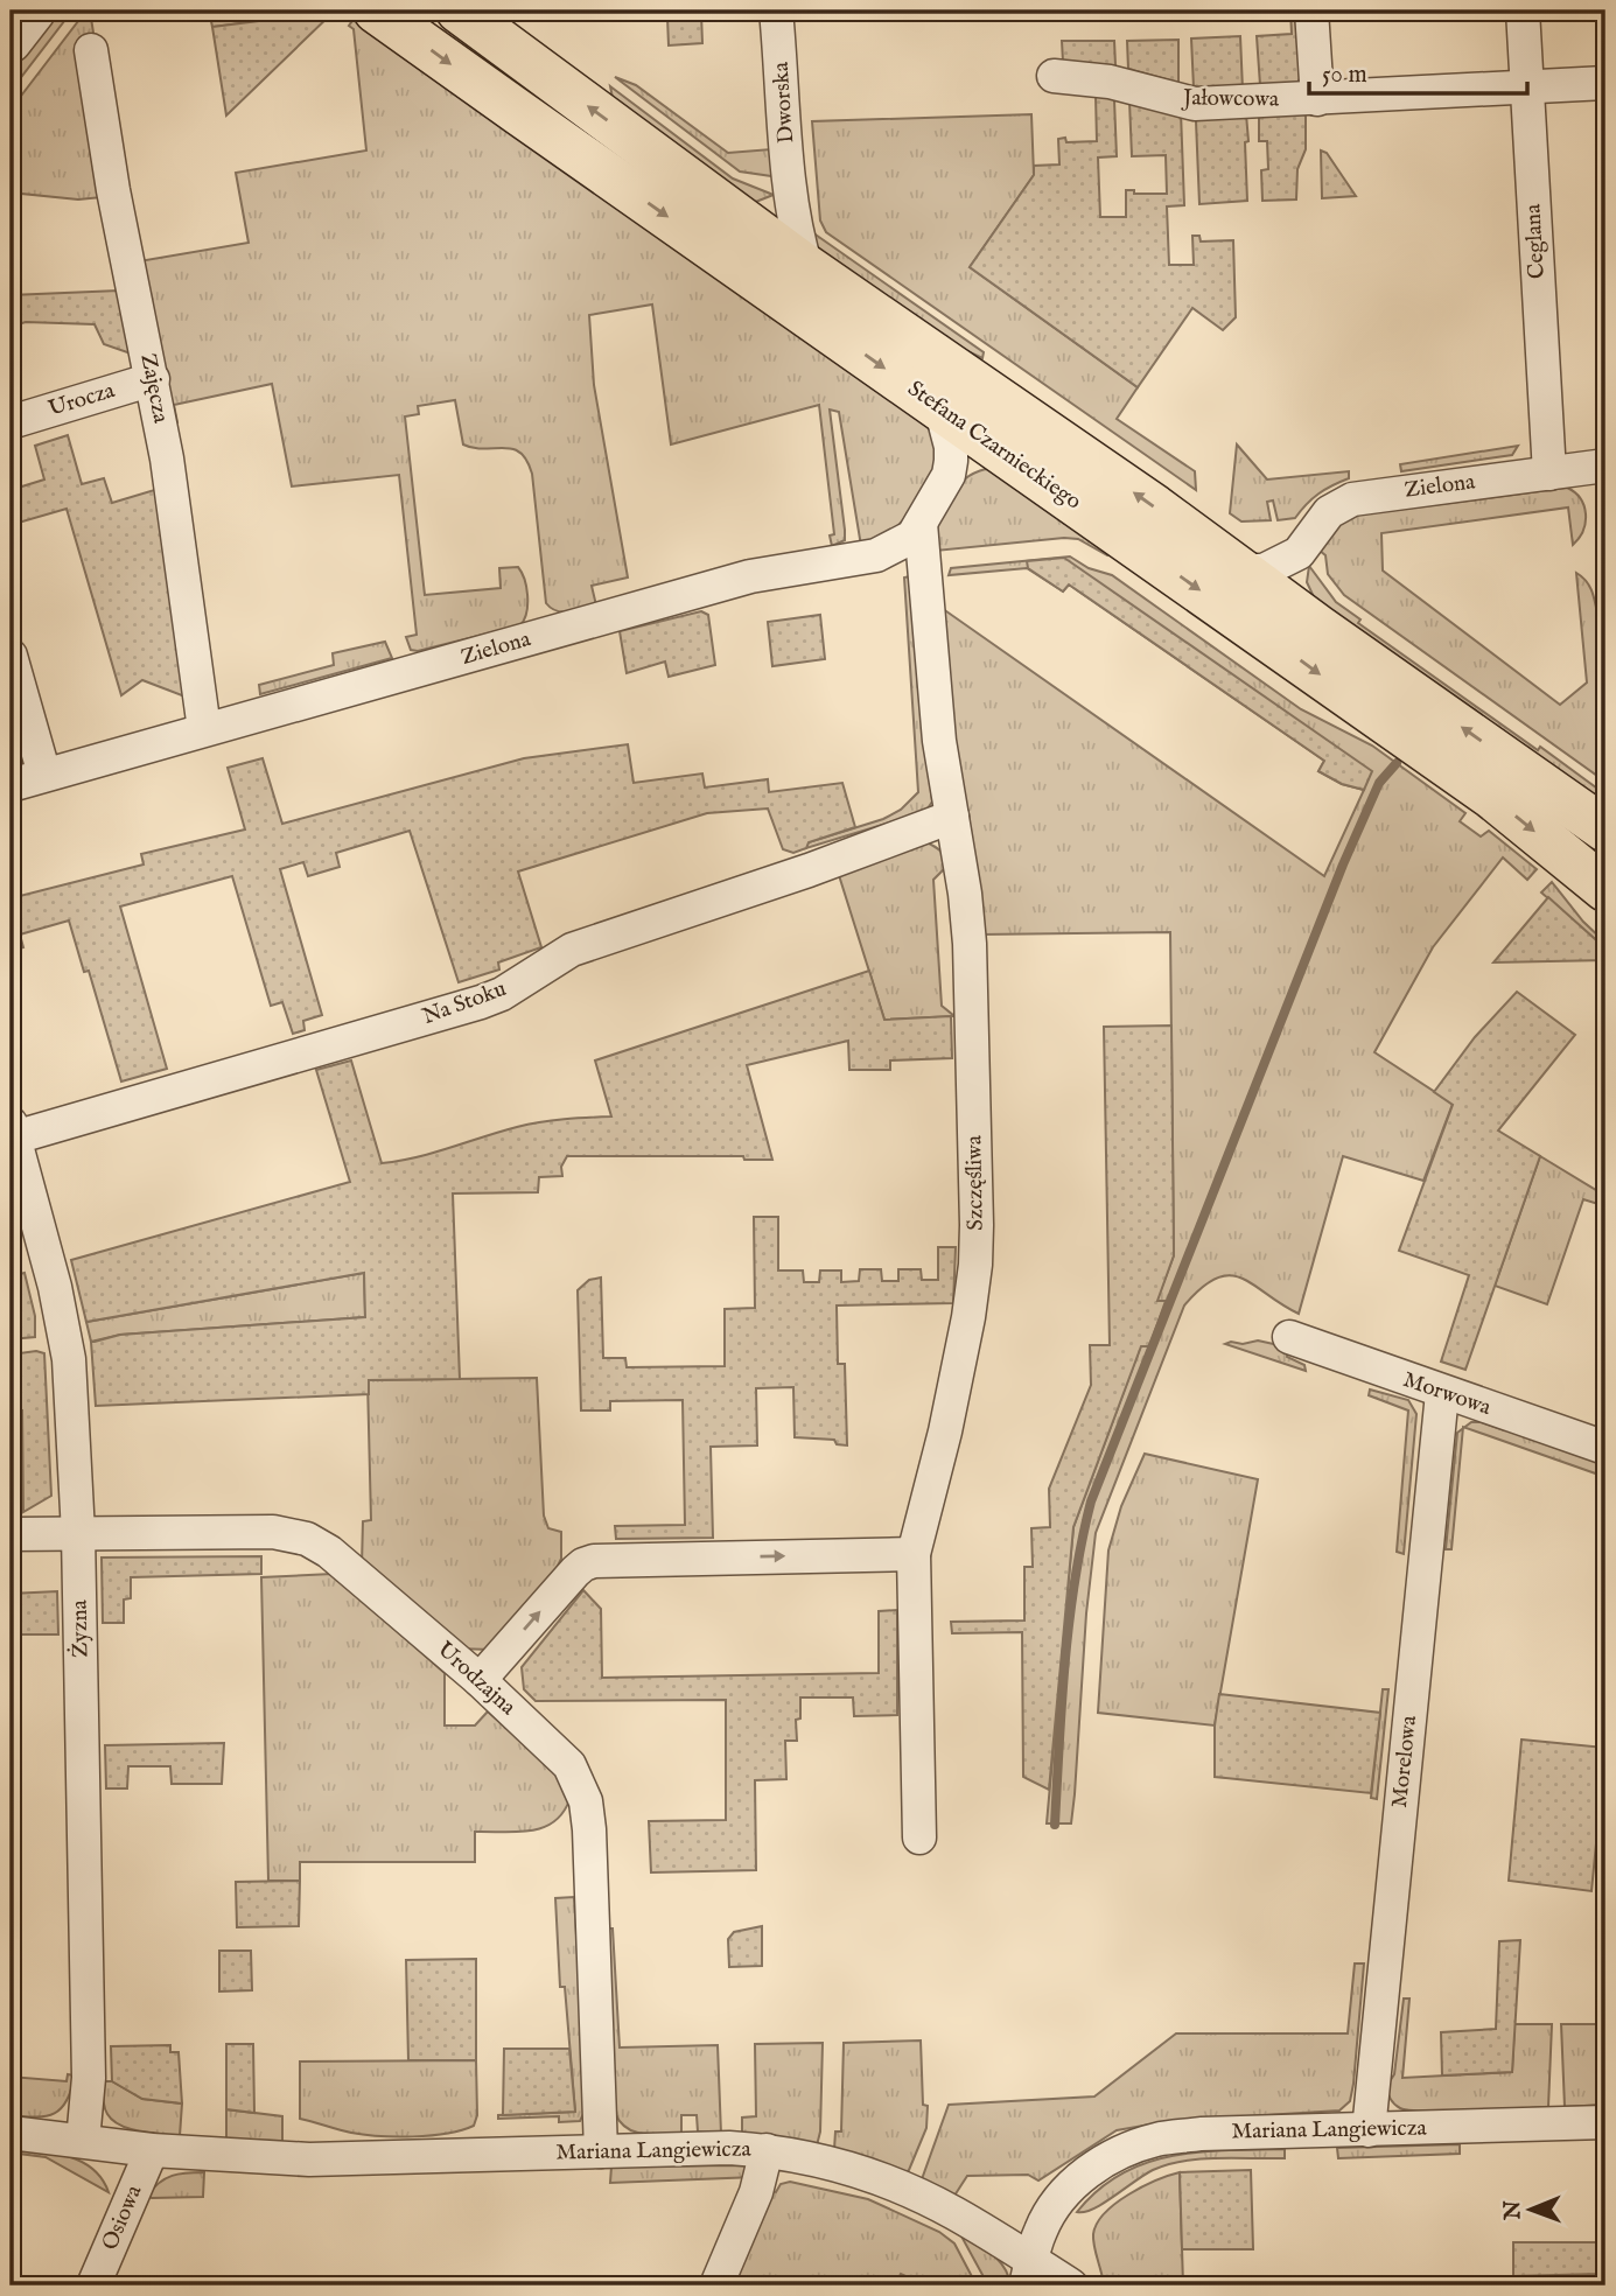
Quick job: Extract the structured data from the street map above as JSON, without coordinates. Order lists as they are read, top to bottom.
{
  "streets": {
    "main road": ["Stefana Czarnieckiego"],
    "street": [
      "Jałowcowa",
      "Dworska",
      "Ceglana",
      "Zajęcza",
      "Urocza",
      "Zielona",
      "Na Stoku",
      "Szczęśliwa",
      "Morwowa",
      "Żyzna",
      "Urodzajna",
      "Morelowa",
      "Mariana Langiewicza",
      "Osiowa"
    ]
  },
  "crossings": [
    ["Jałowcowa", "Ceglana"],
    ["Dworska", "Stefana Czarnieckiego"],
    ["Ceglana", "Zielona"],
    ["Zajęcza", "Urocza"],
    ["Zajęcza", "Zielona"],
    ["Stefana Czarnieckiego", "Zielona"],
    ["Zielona", "Szczęśliwa"],
    ["Na Stoku", "Szczęśliwa"],
    ["Na Stoku", "Żyzna"],
    ["Morwowa", "Morelowa"],
    ["Żyzna", "Urodzajna"],
    ["Żyzna", "Mariana Langiewicza"],
    ["Urodzajna", "Mariana Langiewicza"],
    ["Morelowa", "Mariana Langiewicza"],
    ["Mariana Langiewicza", "Osiowa"]
  ],
  "scale_bar": "50 m",
  "north": "left"
}
